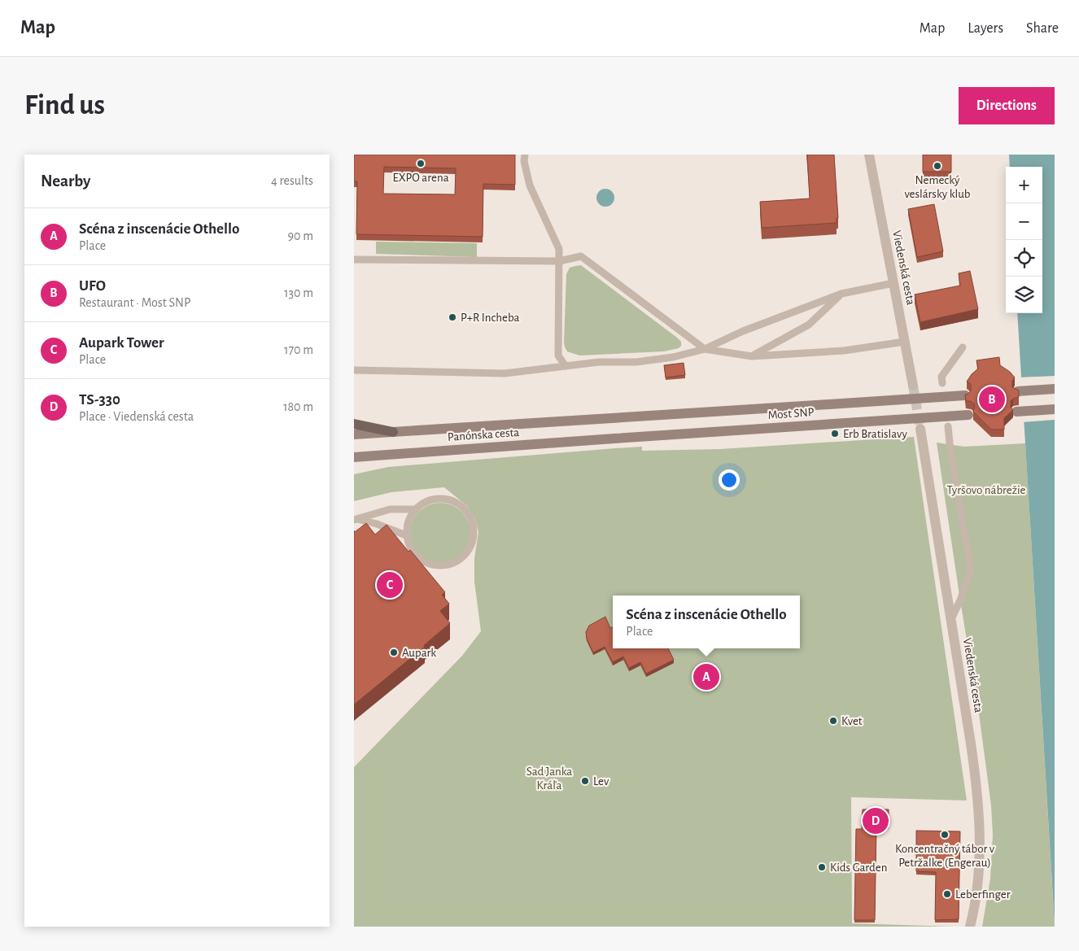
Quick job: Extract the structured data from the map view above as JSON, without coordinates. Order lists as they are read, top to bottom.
{
  "streets": {
    "main road": ["Most SNP", "Panónska cesta"],
    "street": ["Viedenská cesta"]
  },
  "crossings": [
    ["Most SNP", "Panónska cesta"]
  ],
  "parks": ["Tyršovo nábrežie", "Sad Janka Kráľa"],
  "places": [
    "EXPO arena",
    "Nemecký veslársky klub",
    "P+R Incheba",
    "Erb Bratislavy",
    "Aupark",
    "Kvet",
    "Lev",
    "Koncentračný tábor v Petržalke (Engerau)",
    "Kids Garden",
    "Leberfinger"
  ],
  "page": {
    "header": "Map",
    "nav": ["Map", "Layers", "Share"],
    "buttons": "Directions",
    "title": "Find us",
    "heading": ["Nearby", "4 results"],
    "map_buttons": ["+", "−"],
    "list": [
      {
        "mark": "A",
        "name": "Scéna z inscenácie Othello",
        "note": "Place",
        "value": "90 m"
      },
      {
        "mark": "B",
        "name": "UFO",
        "note": "Restaurant · Most SNP",
        "value": "130 m"
      },
      {
        "mark": "C",
        "name": "Aupark Tower",
        "note": "Place",
        "value": "170 m"
      },
      {
        "mark": "D",
        "name": "TS-330",
        "note": "Place · Viedenská cesta",
        "value": "180 m"
      }
    ],
    "pins": [
      "B",
      "C",
      "A",
      "D"
    ],
    "popup": ["Scéna z inscenácie Othello", "Place"]
  }
}
